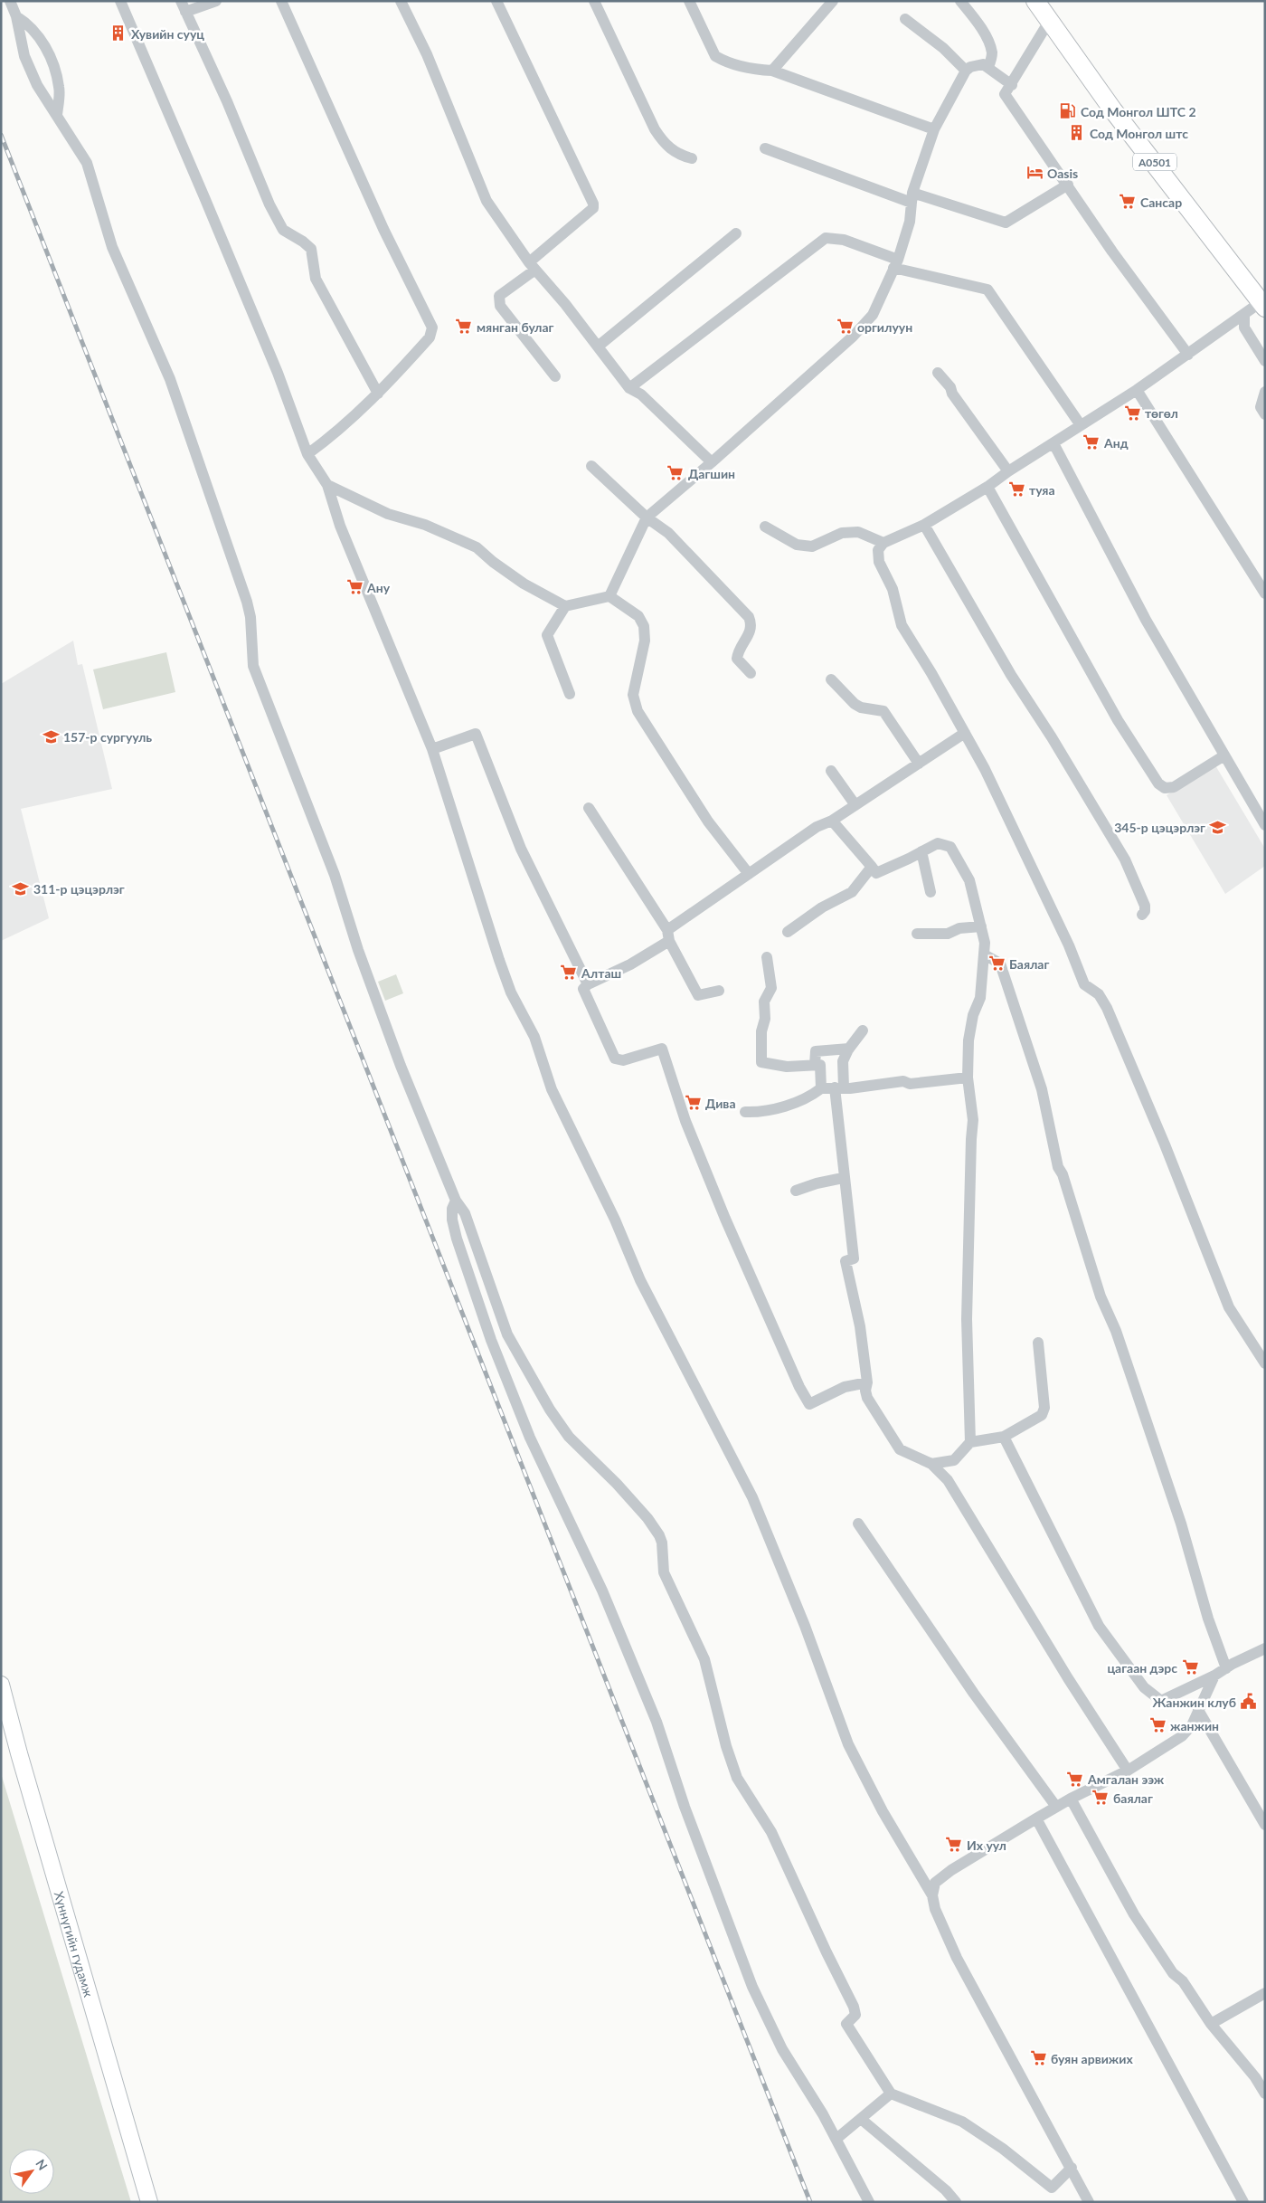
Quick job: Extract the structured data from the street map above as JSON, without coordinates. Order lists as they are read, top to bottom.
{
  "streets": {
    "highway": ["A0501"],
    "main road": ["Хүннүгийн гудамж"]
  },
  "places": {
    "building": ["Хувийн сууц", "Сод Монгол штс"],
    "fuel station": ["Сод Монгол ШТС 2"],
    "hotel": ["Oasis"],
    "supermarket": [
      "Сансар",
      "мянган булаг",
      "оргилуун",
      "төгөл",
      "Анд",
      "Дагшин",
      "туяа",
      "Ану",
      "Баялаг",
      "Алташ",
      "Дива",
      "цагаан дэрс",
      "жанжин",
      "Амгалан ээж",
      "баялаг",
      "Их уул",
      "буян арвижих"
    ],
    "school or university": ["157-р сургууль", "345-р цэцэрлэг", "311-р цэцэрлэг"],
    "public building": ["Жанжин клуб"]
  },
  "north": "top right"
}
